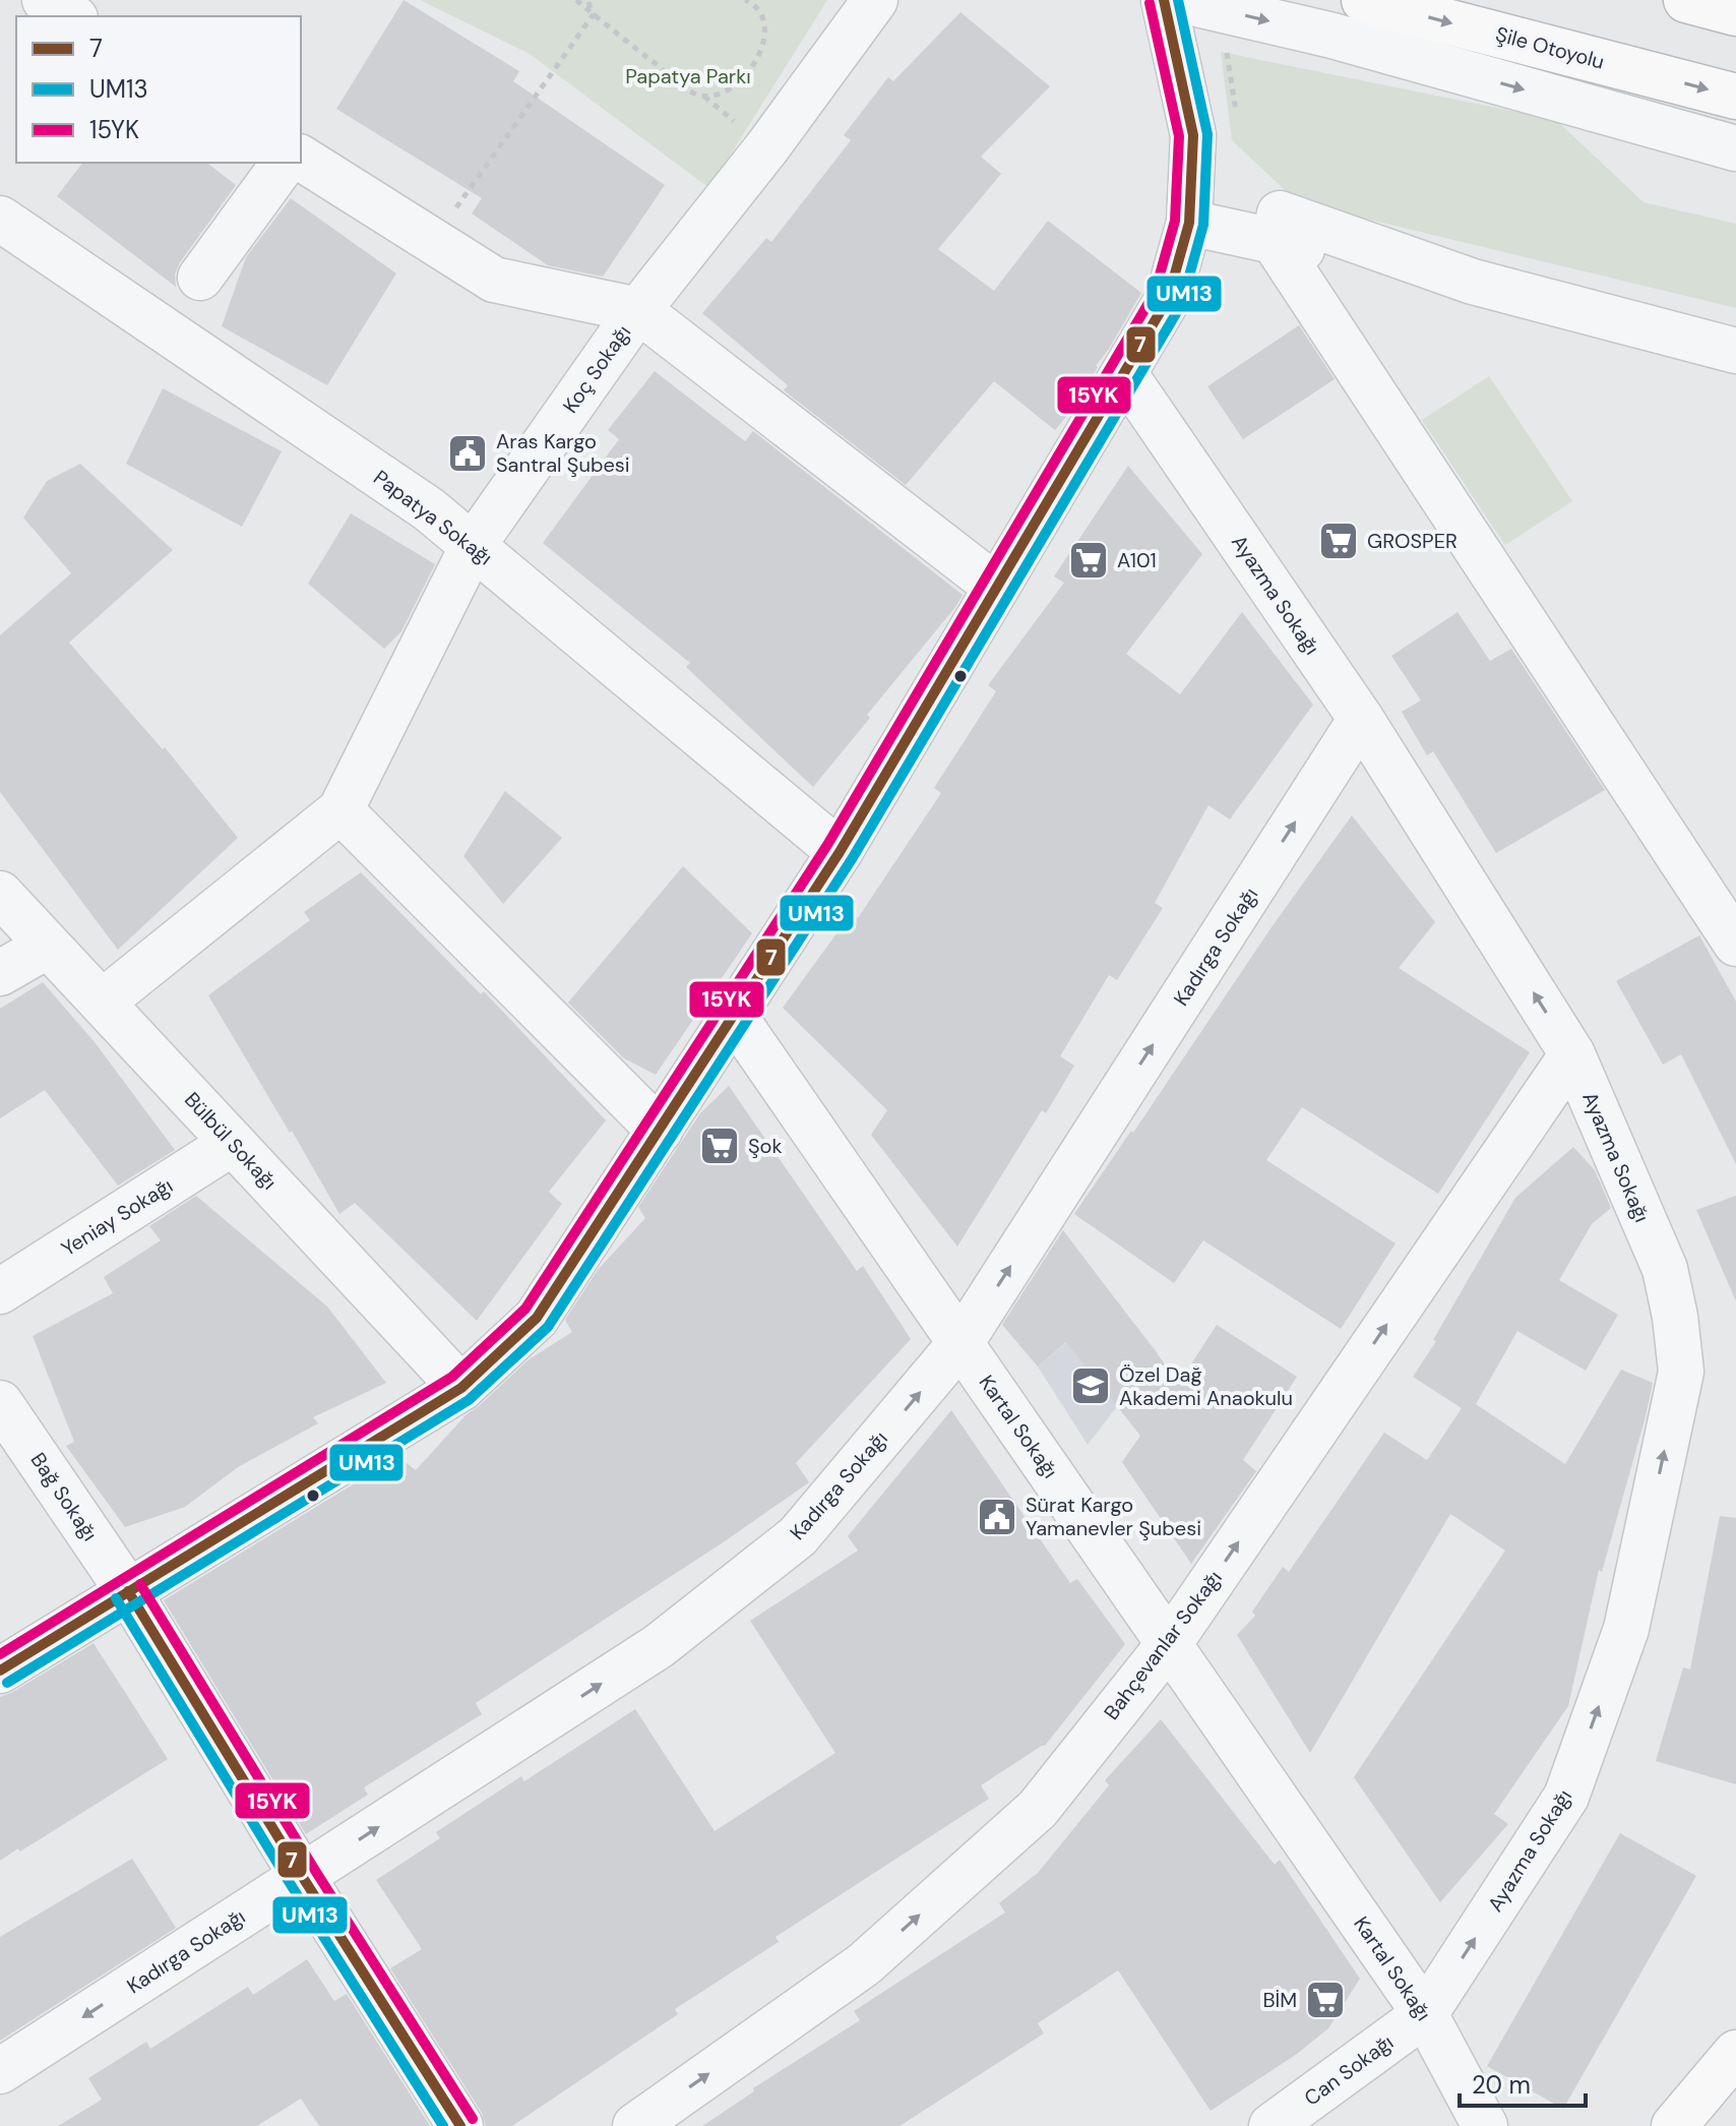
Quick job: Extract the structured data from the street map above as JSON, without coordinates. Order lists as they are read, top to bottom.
{
  "streets": {
    "main road": ["Şile Otoyolu"],
    "street": [
      "Koç Sokağı",
      "Papatya Sokağı",
      "Ayazma Sokağı",
      "Kadırga Sokağı",
      "Bülbül Sokağı",
      "Yeniay Sokağı",
      "Kartal Sokağı",
      "Bağ Sokağı",
      "Bahçevanlar Sokağı",
      "Can Sokağı"
    ]
  },
  "crossings": [
    ["Koç Sokağı", "Papatya Sokağı"],
    ["Ayazma Sokağı", "Kadırga Sokağı"],
    ["Ayazma Sokağı", "Kartal Sokağı"],
    ["Ayazma Sokağı", "Bahçevanlar Sokağı"],
    ["Ayazma Sokağı", "Can Sokağı"],
    ["Kadırga Sokağı", "Kartal Sokağı"],
    ["Bülbül Sokağı", "Yeniay Sokağı"],
    ["Kartal Sokağı", "Bahçevanlar Sokağı"],
    ["Kartal Sokağı", "Can Sokağı"]
  ],
  "one_way": ["Şile Otoyolu", "Ayazma Sokağı", "Bahçevanlar Sokağı"],
  "parks": ["Papatya Parkı"],
  "places": {
    "public building": ["Aras Kargo Santral Şubesi", "Sürat Kargo Yamanevler Şubesi"],
    "supermarket": [
      "GROSPER",
      "A101",
      "Şok",
      "BİM"
    ],
    "school or university": ["Özel Dağ Akademi Anaokulu"]
  },
  "lines": ["transit line 7", "transit line UM13", "transit line 15YK"],
  "legend": ["7", "UM13", "15YK"],
  "scale_bar": "20 m"
}
